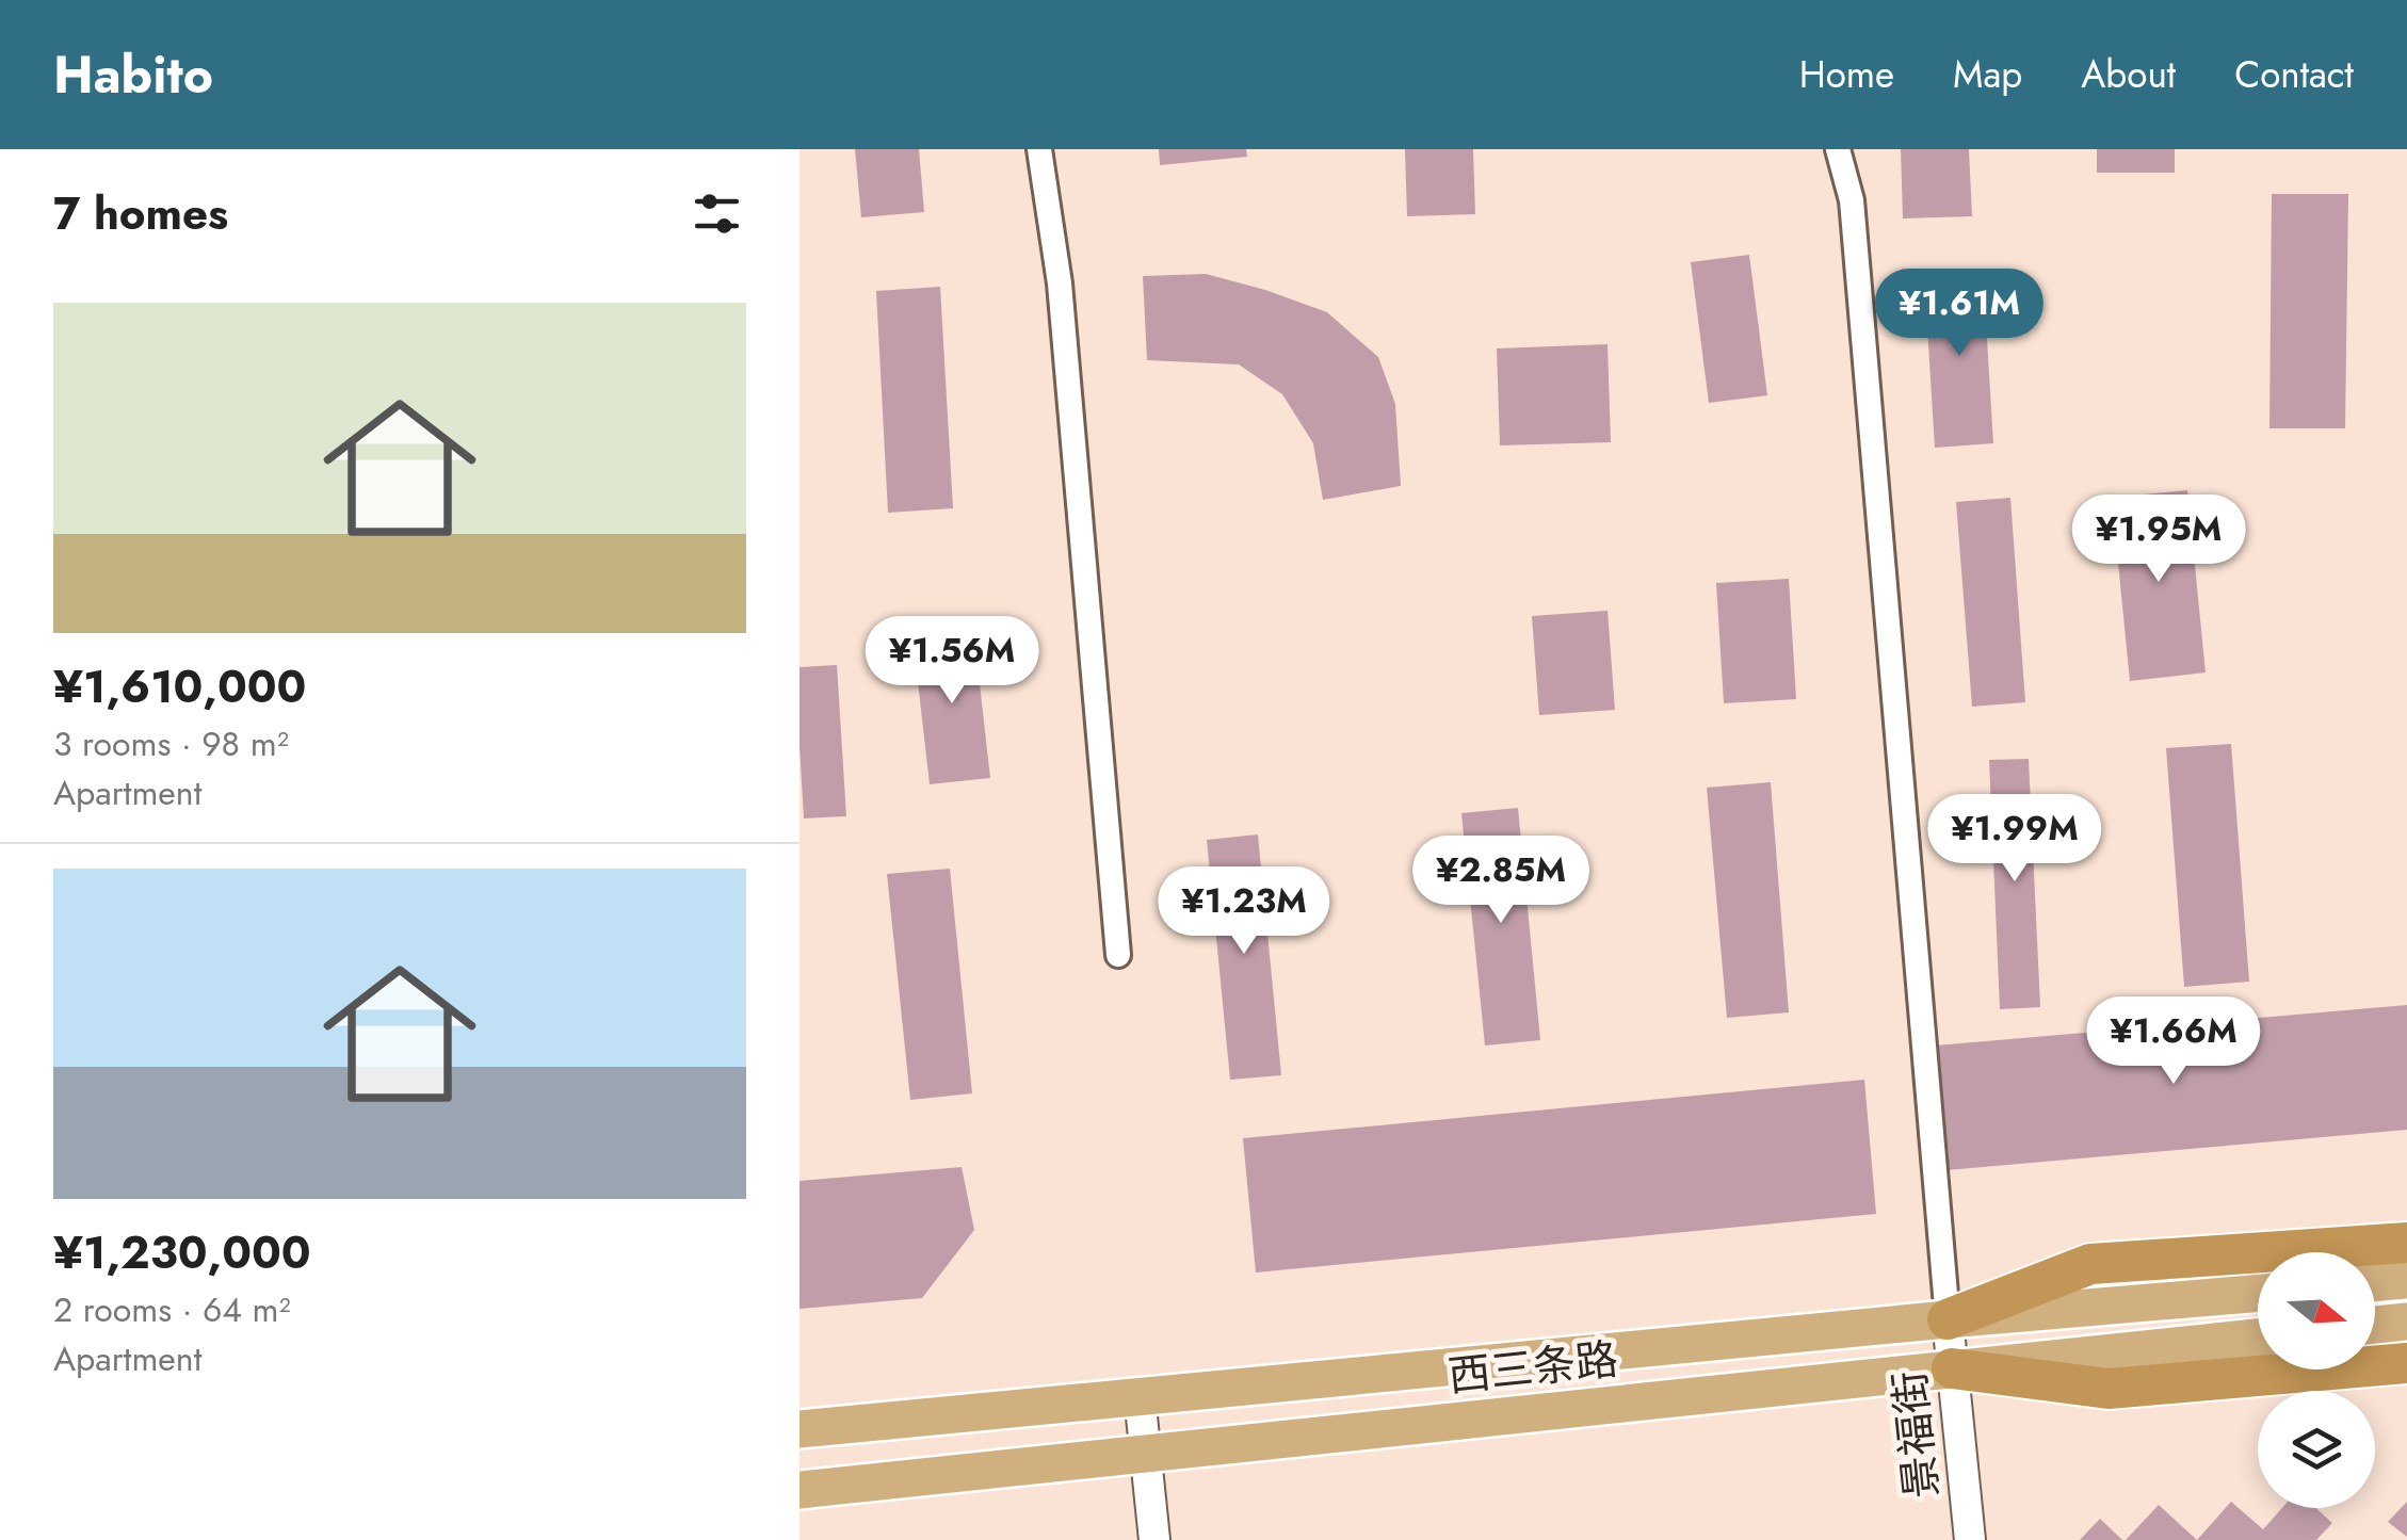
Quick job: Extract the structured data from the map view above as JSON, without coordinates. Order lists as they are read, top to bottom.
{
  "streets": {
    "main road": ["西三条路"],
    "street": ["景福街"]
  },
  "crossings": [
    ["西三条路", "景福街"]
  ],
  "north": "right",
  "page": {
    "header": "Habito",
    "nav": [
      "Home",
      "Map",
      "About",
      "Contact"
    ],
    "heading": "7 homes",
    "price": [
      "¥1.61M",
      "¥1.95M",
      "¥1.56M",
      "¥1.99M",
      "¥2.85M",
      "¥1.23M",
      "¥1.66M"
    ],
    "list": [
      {
        "name": "¥1,610,000",
        "note": "3 rooms · 98 m² · Apartment"
      },
      {
        "name": "¥1,230,000",
        "note": "2 rooms · 64 m² · Apartment"
      }
    ]
  }
}
